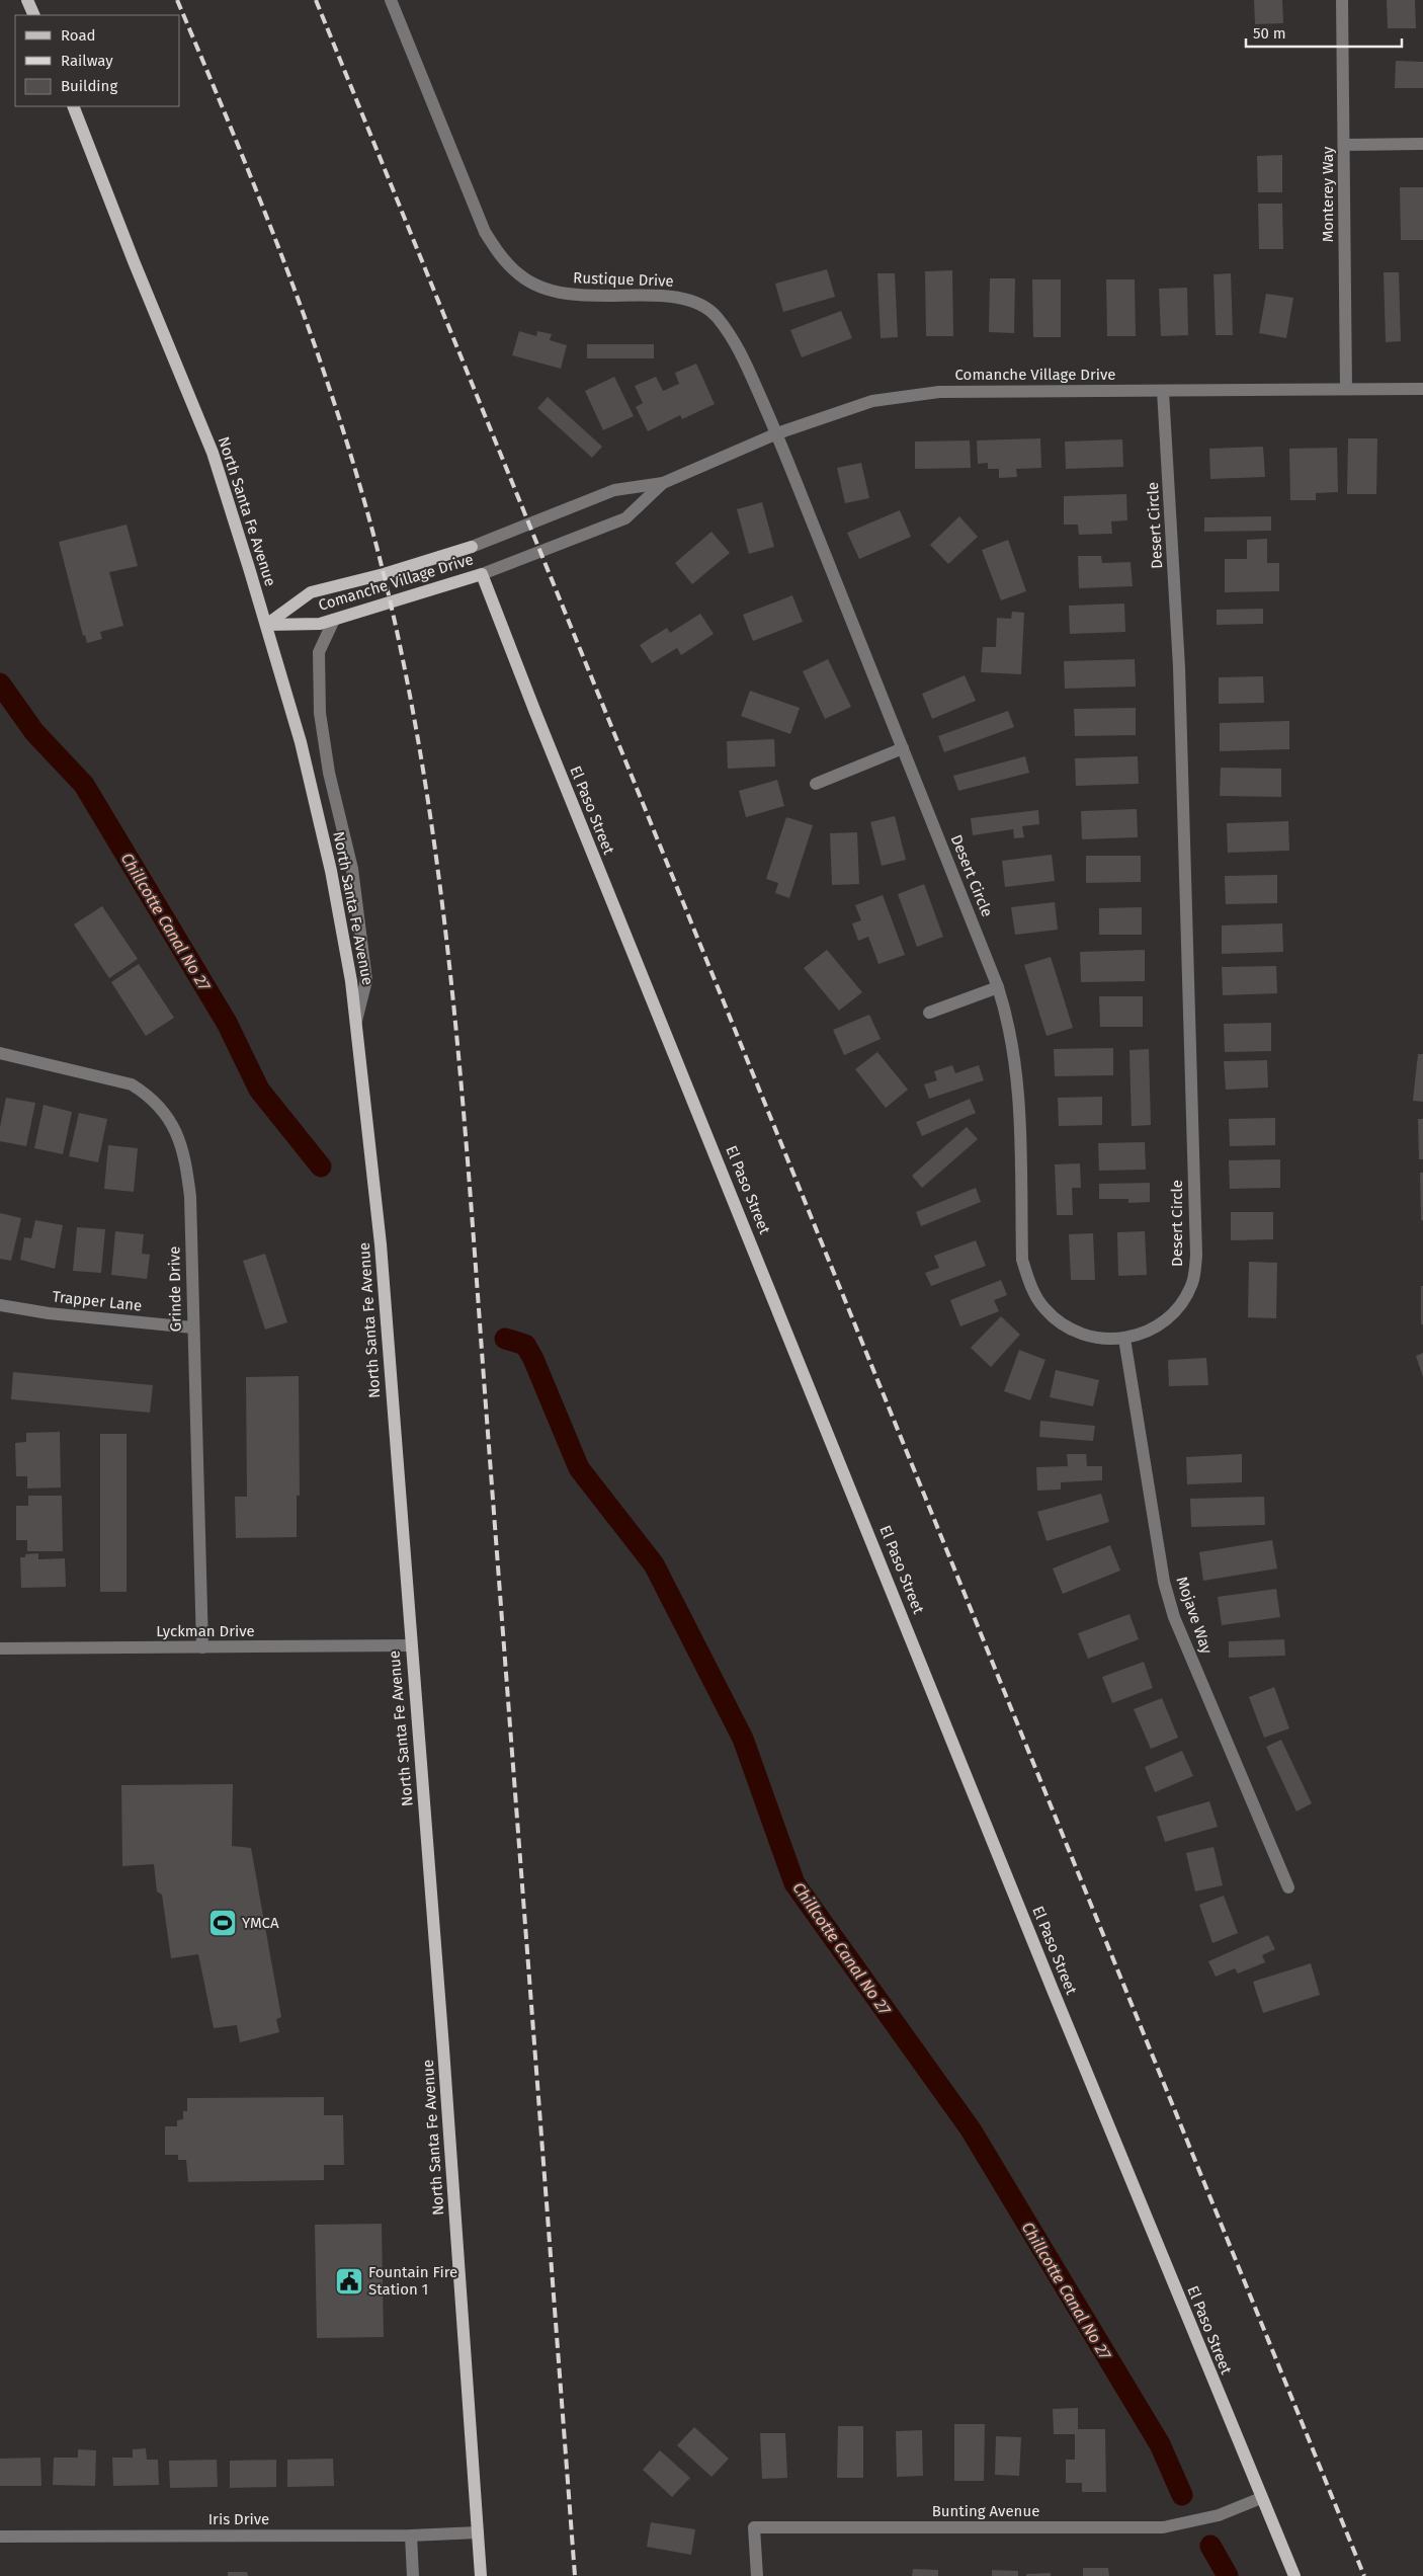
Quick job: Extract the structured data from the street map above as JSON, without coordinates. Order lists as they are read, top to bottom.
{
  "streets": {
    "main road": ["Comanche Village Drive", "North Santa Fe Avenue", "El Paso Street"],
    "street": [
      "Monterey Way",
      "Rustique Drive",
      "Desert Circle",
      "Grinde Drive",
      "Trapper Lane",
      "Mojave Way",
      "Lyckman Drive",
      "Bunting Avenue",
      "Iris Drive"
    ]
  },
  "crossings": [
    ["Monterey Way", "Comanche Village Drive"],
    ["Rustique Drive", "Comanche Village Drive"],
    ["Rustique Drive", "Desert Circle"],
    ["Comanche Village Drive", "North Santa Fe Avenue"],
    ["Comanche Village Drive", "Desert Circle"],
    ["Comanche Village Drive", "El Paso Street"],
    ["North Santa Fe Avenue", "Lyckman Drive"],
    ["North Santa Fe Avenue", "Iris Drive"],
    ["Desert Circle", "Mojave Way"],
    ["El Paso Street", "Bunting Avenue"],
    ["Grinde Drive", "Trapper Lane"],
    ["Grinde Drive", "Lyckman Drive"]
  ],
  "water": ["Chillcotte Canal No 27"],
  "places": {
    "sports": ["YMCA"],
    "public building": ["Fountain Fire Station 1"]
  },
  "legend": ["Road", "Railway", "Building"],
  "scale_bar": "50 m"
}
